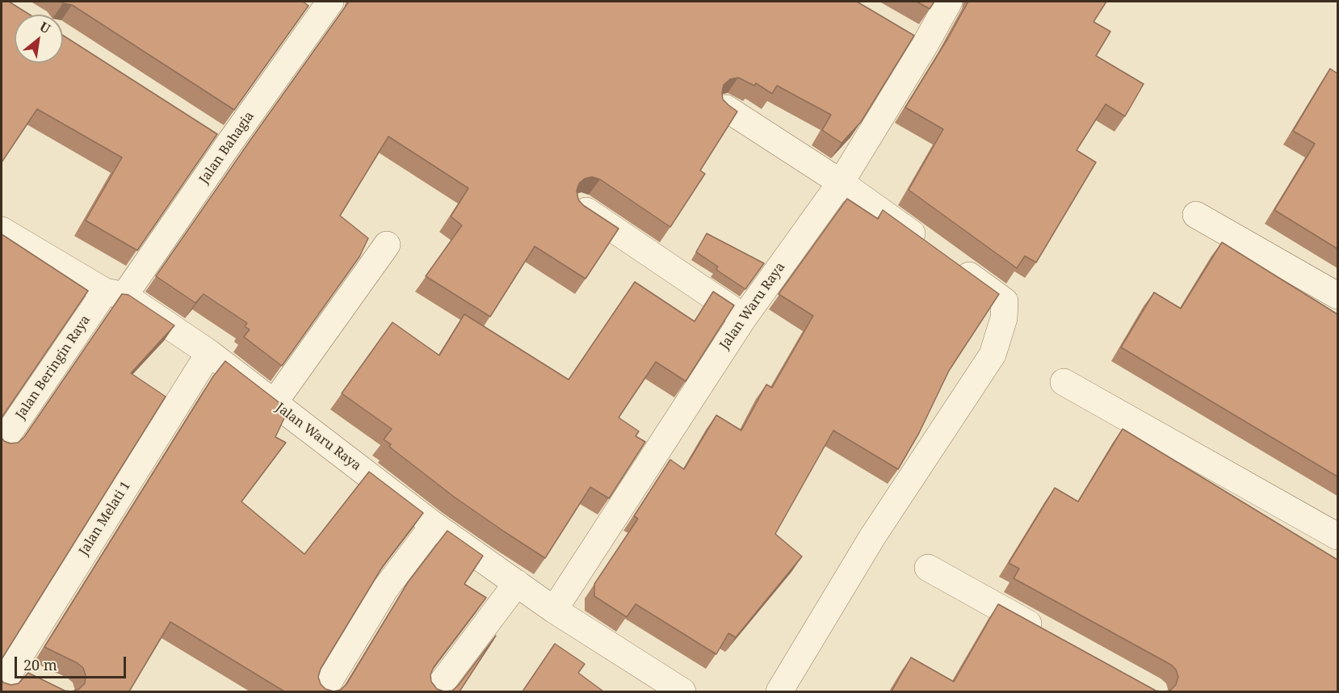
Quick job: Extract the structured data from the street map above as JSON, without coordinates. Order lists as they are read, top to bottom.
{
  "streets": {
    "street": [
      "Jalan Bahagia",
      "Jalan Waru Raya",
      "Jalan Beringin Raya",
      "Jalan Melati 1"
    ]
  },
  "crossings": [
    ["Jalan Bahagia", "Jalan Waru Raya"],
    ["Jalan Bahagia", "Jalan Beringin Raya"],
    ["Jalan Waru Raya", "Jalan Beringin Raya"],
    ["Jalan Waru Raya", "Jalan Melati 1"]
  ],
  "scale_bar": "20 m",
  "north": "top right"
}
